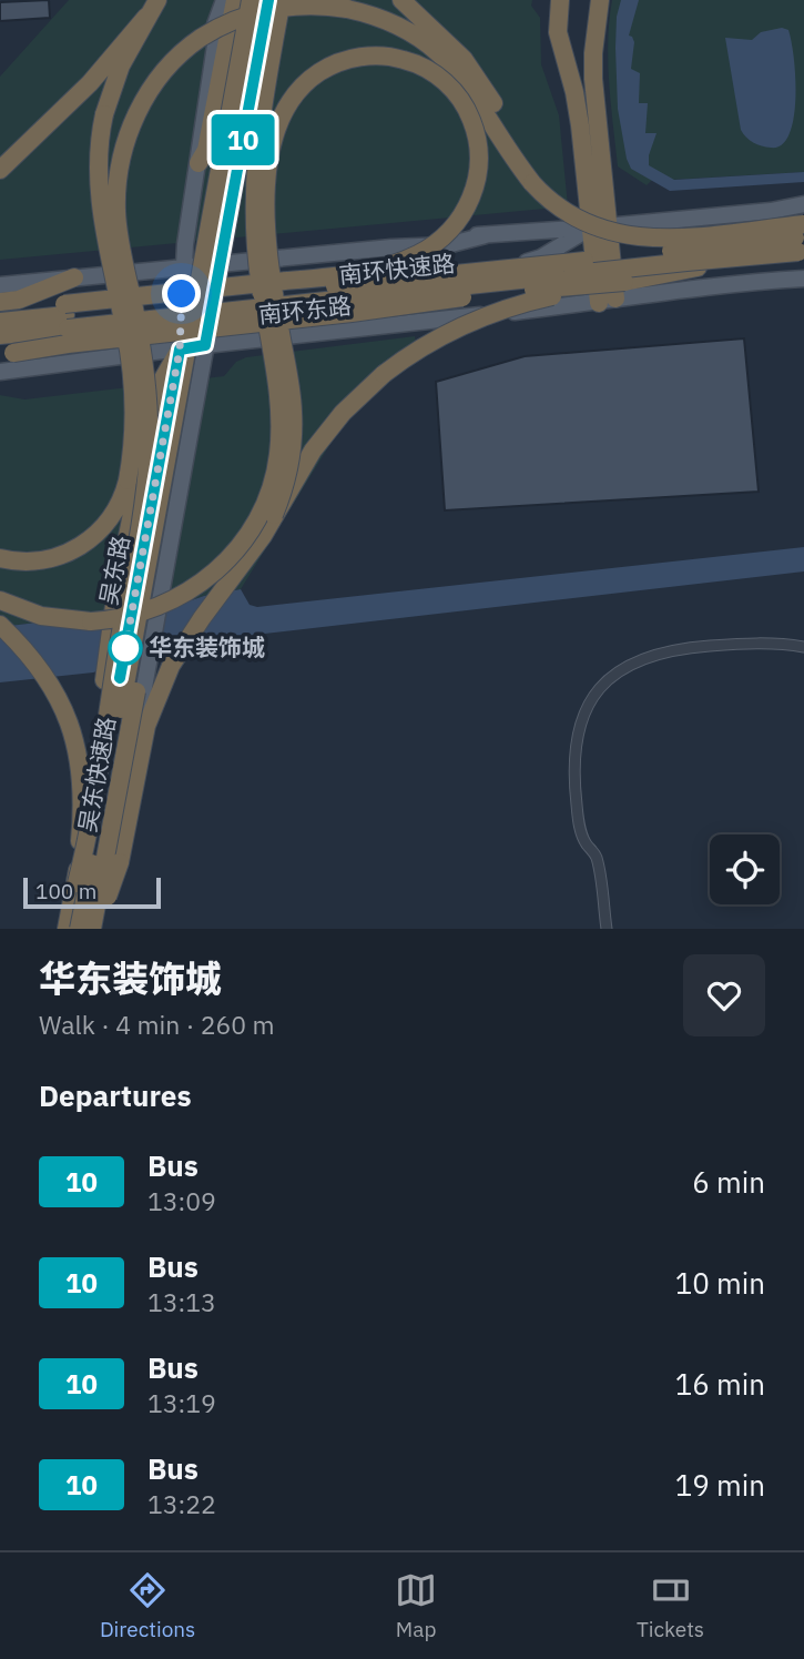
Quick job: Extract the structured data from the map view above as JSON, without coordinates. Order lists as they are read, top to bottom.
{
  "streets": {
    "highway": ["南环快速路", "吴东快速路"],
    "main road": ["南环东路", "吴东路"]
  },
  "crossings": [
    ["南环东路", "吴东路"],
    ["吴东路", "吴东快速路"]
  ],
  "places": ["华东装饰城"],
  "lines": ["bus line 10"],
  "scale_bar": "100 m",
  "page": {
    "on_map": "10",
    "scale": "100 m",
    "heading": [
      ["华东装饰城", "Walk · 4 min · 260 m"],
      "Departures"
    ],
    "list": [
      {
        "mark": "10",
        "name": "Bus",
        "note": "13:09",
        "value": "6 min"
      },
      {
        "mark": "10",
        "name": "Bus",
        "note": "13:13",
        "value": "10 min"
      },
      {
        "mark": "10",
        "name": "Bus",
        "note": "13:19",
        "value": "16 min"
      },
      {
        "mark": "10",
        "name": "Bus",
        "note": "13:22",
        "value": "19 min"
      }
    ],
    "tabs": ["Directions", "Map", "Tickets"]
  }
}
